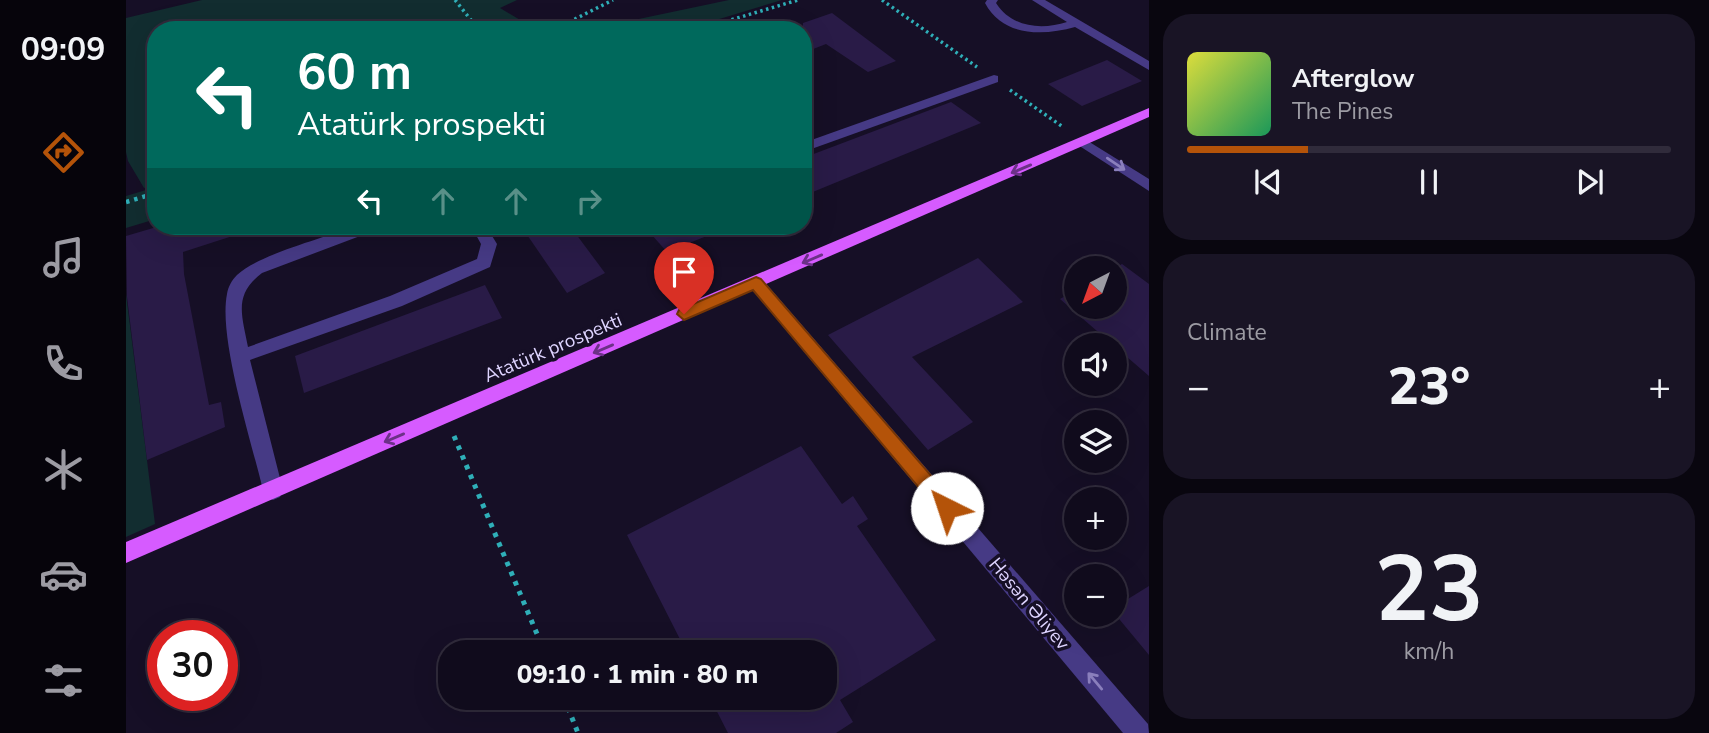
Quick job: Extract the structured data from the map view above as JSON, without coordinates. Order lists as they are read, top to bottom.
{
  "streets": {
    "main road": ["Atatürk prospekti"],
    "street": ["Həsən Əliyev"]
  },
  "crossings": [
    ["Atatürk prospekti", "Həsən Əliyev"]
  ],
  "one_way": ["Atatürk prospekti", "Həsən Əliyev"],
  "north": "bottom left",
  "page": {
    "tabs": "09:09",
    "turn": ["60 m", "Atatürk prospekti"],
    "song": ["Afterglow", "The Pines"],
    "tile": [
      "Climate",
      ["23", "km/h"]
    ],
    "map_buttons": ["+", "−"],
    "heat": ["−", "23°", "+"],
    "limit": "30",
    "trip": "09:10 · 1 min · 80 m"
  }
}
